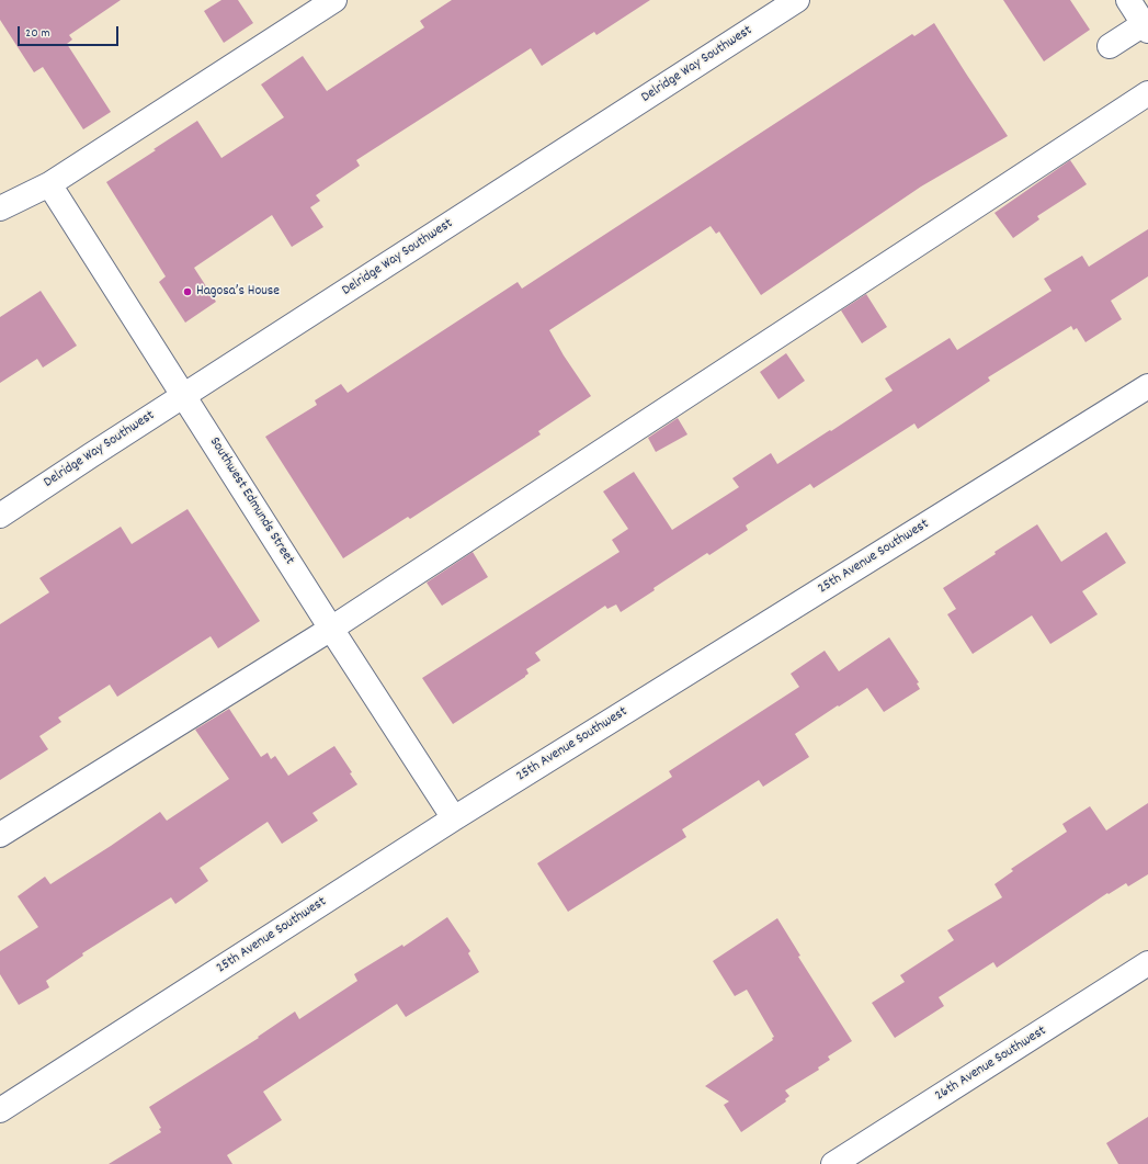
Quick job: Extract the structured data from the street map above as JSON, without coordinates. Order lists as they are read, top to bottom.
{
  "streets": {
    "street": [
      "Delridge Way Southwest",
      "Southwest Edmunds Street",
      "25th Avenue Southwest",
      "26th Avenue Southwest"
    ]
  },
  "crossings": [
    ["Delridge Way Southwest", "Southwest Edmunds Street"],
    ["Southwest Edmunds Street", "25th Avenue Southwest"]
  ],
  "places": ["Hagosa’s House"],
  "scale_bar": "20 m"
}
